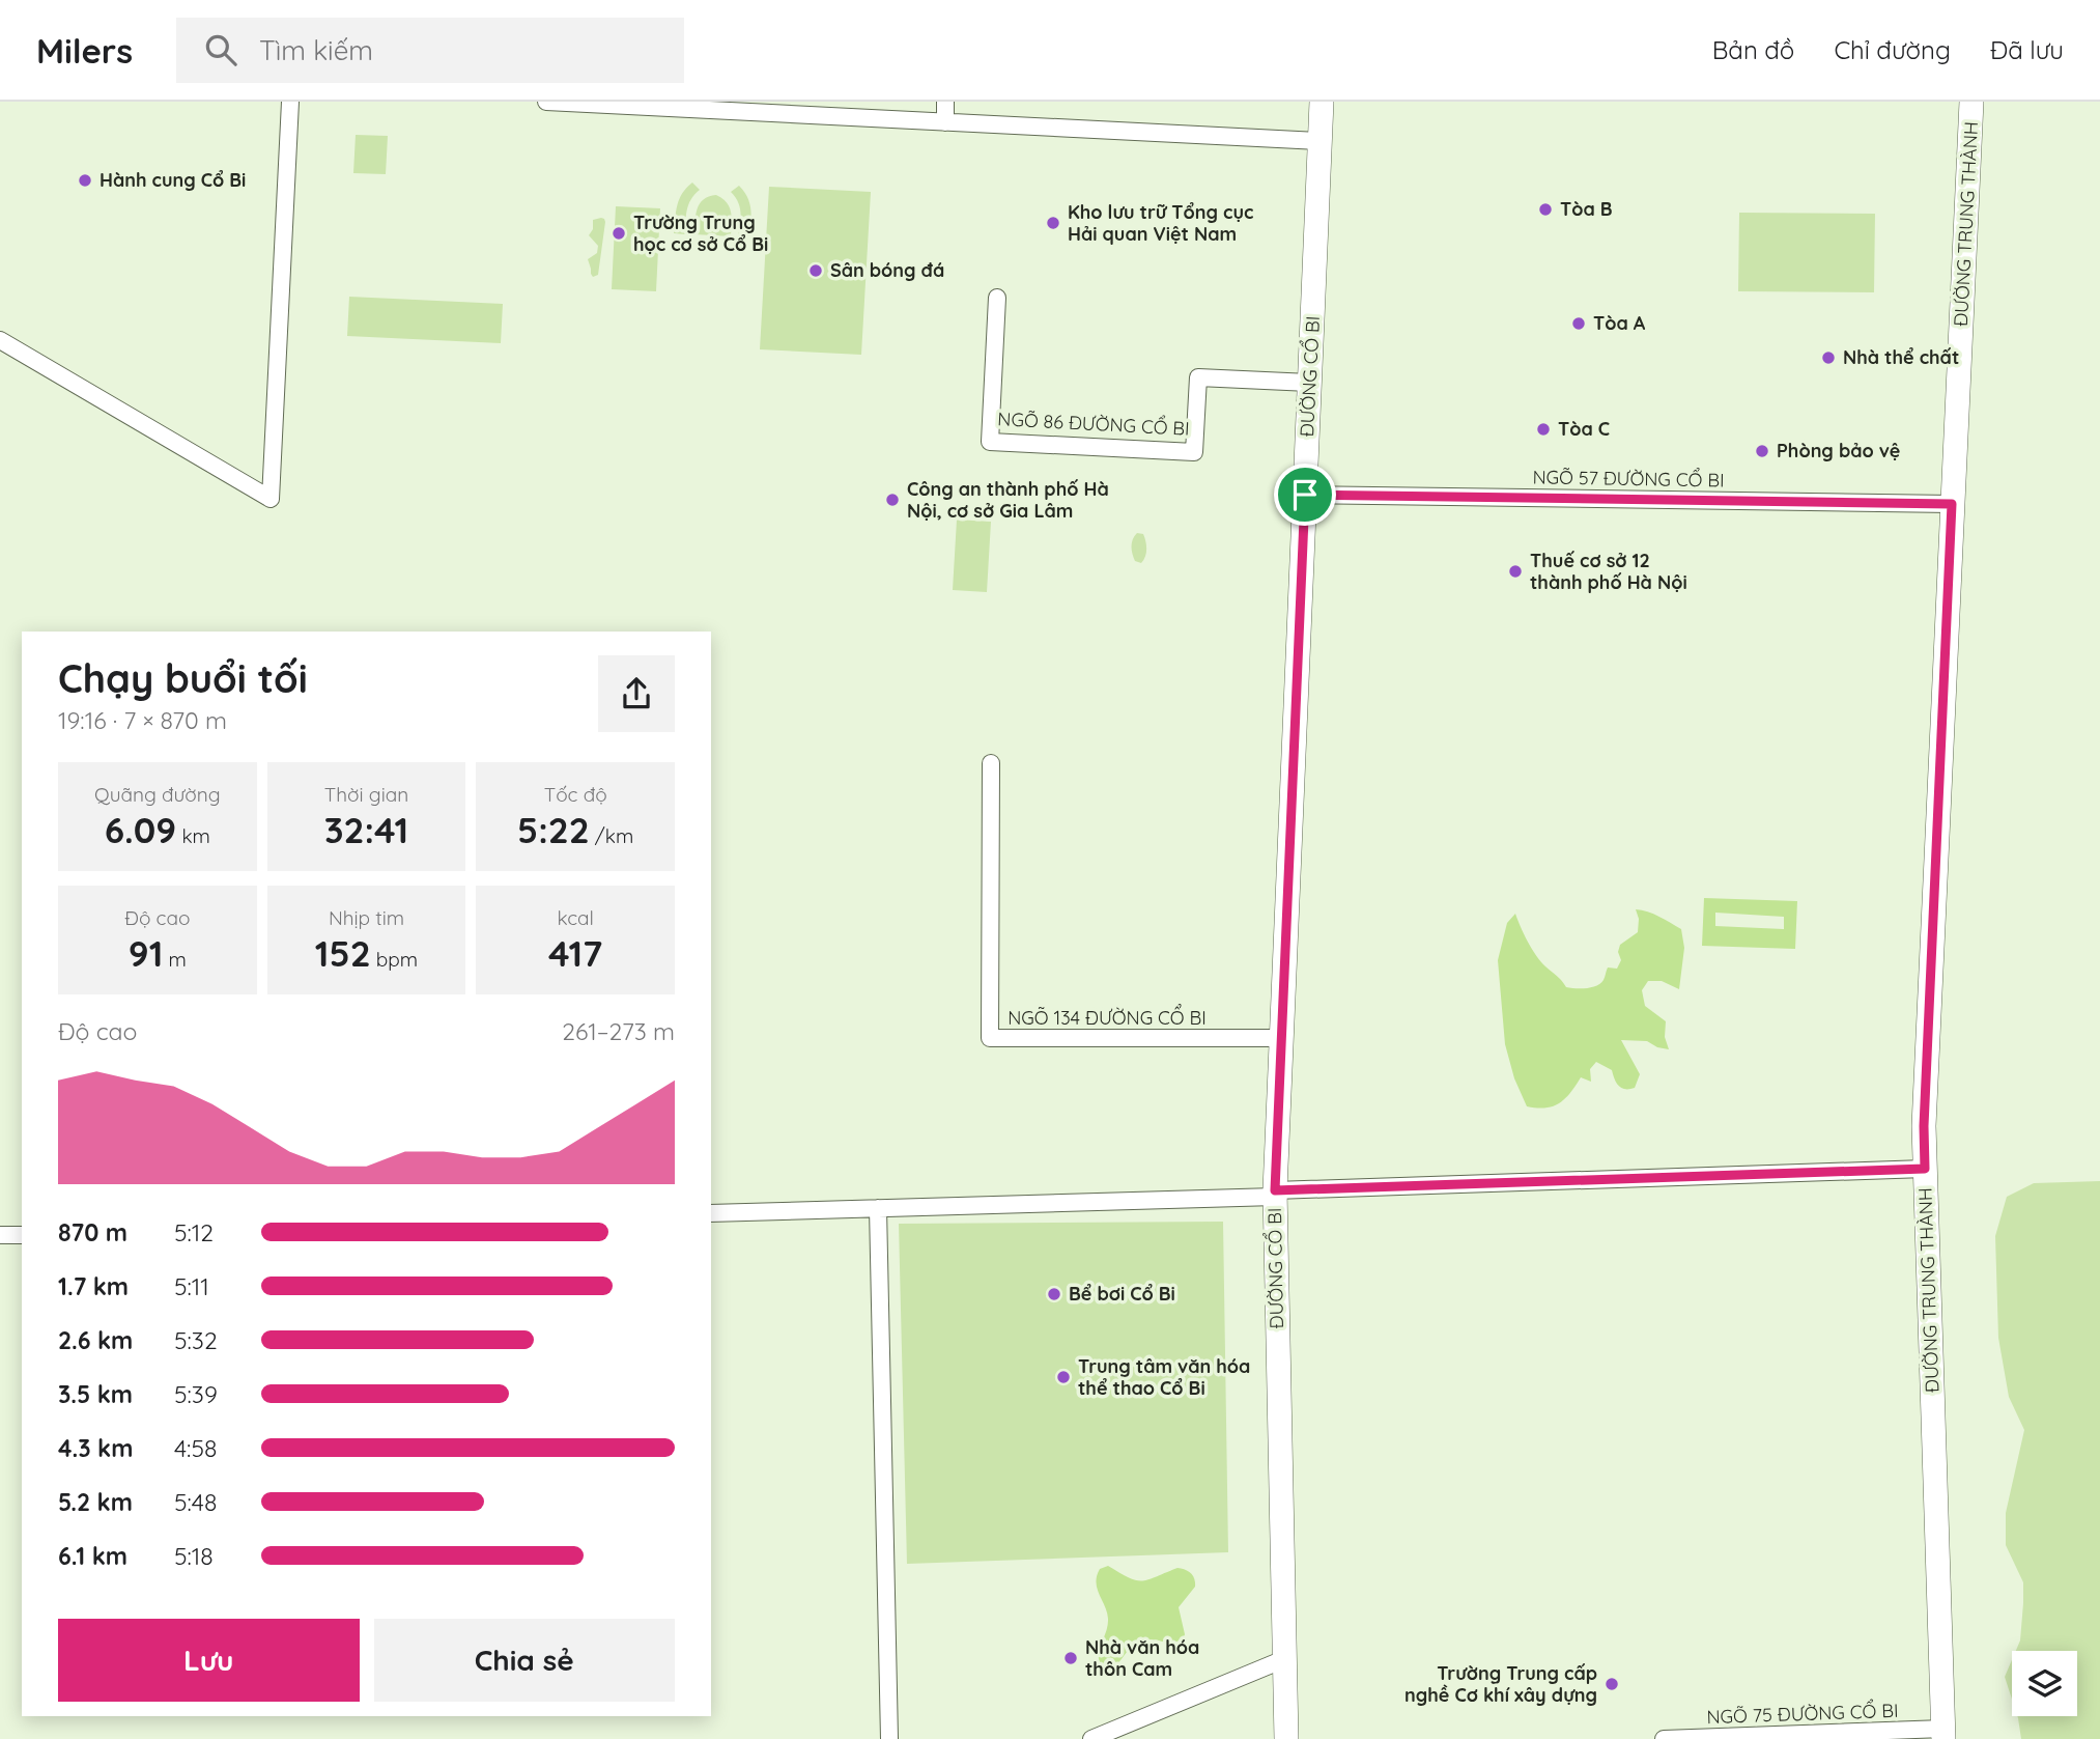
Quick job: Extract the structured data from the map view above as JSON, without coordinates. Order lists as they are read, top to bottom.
{
  "streets": {
    "main road": ["ĐƯỜNG TRUNG THÀNH", "ĐƯỜNG CỔ BI"],
    "street": [
      "NGÕ 86 ĐƯỜNG CỔ BI",
      "NGÕ 57 ĐƯỜNG CỔ BI",
      "NGÕ 134 ĐƯỜNG CỔ BI",
      "NGÕ 75 ĐƯỜNG CỔ BI"
    ]
  },
  "crossings": [
    ["ĐƯỜNG TRUNG THÀNH", "NGÕ 57 ĐƯỜNG CỔ BI"],
    ["ĐƯỜNG TRUNG THÀNH", "NGÕ 75 ĐƯỜNG CỔ BI"],
    ["ĐƯỜNG CỔ BI", "NGÕ 86 ĐƯỜNG CỔ BI"],
    ["ĐƯỜNG CỔ BI", "NGÕ 57 ĐƯỜNG CỔ BI"],
    ["ĐƯỜNG CỔ BI", "NGÕ 134 ĐƯỜNG CỔ BI"]
  ],
  "places": [
    "Hành cung Cổ Bi",
    "Tòa B",
    "Kho lưu trữ Tổng cục Hải quan Việt Nam",
    "Trường Trung học cơ sở Cổ Bi",
    "Sân bóng đá",
    "Tòa A",
    "Nhà thể chất",
    "Tòa C",
    "Phòng bảo vệ",
    "Công an thành phố Hà Nội, cơ sở Gia Lâm",
    "Thuế cơ sở 12 thành phố Hà Nội",
    "Bể bơi Cổ Bi",
    "Trung tâm văn hóa thể thao Cổ Bi",
    "Nhà văn hóa thôn Cam",
    "Trường Trung cấp nghề Cơ khí xây dựng"
  ],
  "page": {
    "header": "Milers",
    "search": "Tìm kiếm",
    "nav": ["Bản đồ", "Chỉ đường", "Đã lưu"],
    "heading": ["Chạy buổi tối", "19:16 · 7 × 870 m"],
    "stats": [
      ["Quãng đường", "6.09 km"],
      ["Thời gian", "32:41"],
      ["Tốc độ", "5:22 /km"],
      ["Độ cao", "91 m"],
      ["Nhịp tim", "152 bpm"],
      ["kcal", "417"]
    ],
    "chart": ["Độ cao", "261–273 m"],
    "list": [
      {
        "name": "870 m",
        "note": "5:12"
      },
      {
        "name": "1.7 km",
        "note": "5:11"
      },
      {
        "name": "2.6 km",
        "note": "5:32"
      },
      {
        "name": "3.5 km",
        "note": "5:39"
      },
      {
        "name": "4.3 km",
        "note": "4:58"
      },
      {
        "name": "5.2 km",
        "note": "5:48"
      },
      {
        "name": "6.1 km",
        "note": "5:18"
      }
    ],
    "buttons": ["Lưu", "Chia sẻ"]
  }
}
